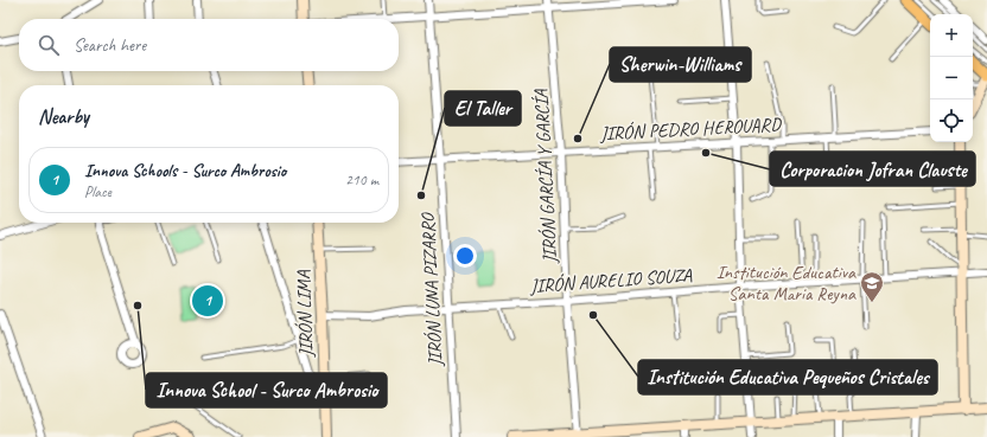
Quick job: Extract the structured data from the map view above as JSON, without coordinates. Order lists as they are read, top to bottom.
{
  "streets": {
    "street": [
      "JIRÓN PEDRO HEROUARD",
      "JIRÓN GARCÍA Y GARCÍA",
      "JIRÓN AURELIO SOUZA",
      "JIRÓN LUNA PIZARRO",
      "JIRÓN LIMA"
    ]
  },
  "crossings": [
    ["JIRÓN PEDRO HEROUARD", "JIRÓN GARCÍA Y GARCÍA"],
    ["JIRÓN PEDRO HEROUARD", "JIRÓN LUNA PIZARRO"],
    ["JIRÓN GARCÍA Y GARCÍA", "JIRÓN AURELIO SOUZA"],
    ["JIRÓN AURELIO SOUZA", "JIRÓN LUNA PIZARRO"],
    ["JIRÓN AURELIO SOUZA", "JIRÓN LIMA"]
  ],
  "places": {
    "other": [
      "Sherwin-Williams",
      "Corporacion Jofran Clauste",
      "El Taller",
      "Innova School - Surco Ambrosio",
      "Institución Educativa Pequeños Cristales"
    ],
    "school or university": ["Institución Educativa Santa Maria Reyna"]
  },
  "page": {
    "map_buttons": ["+", "−"],
    "search": "Search here",
    "heading": "Nearby",
    "list": [
      {
        "mark": "1",
        "name": "Innova Schools - Surco Ambrosio",
        "note": "Place",
        "value": "210 m"
      }
    ],
    "pins": "1"
  }
}
